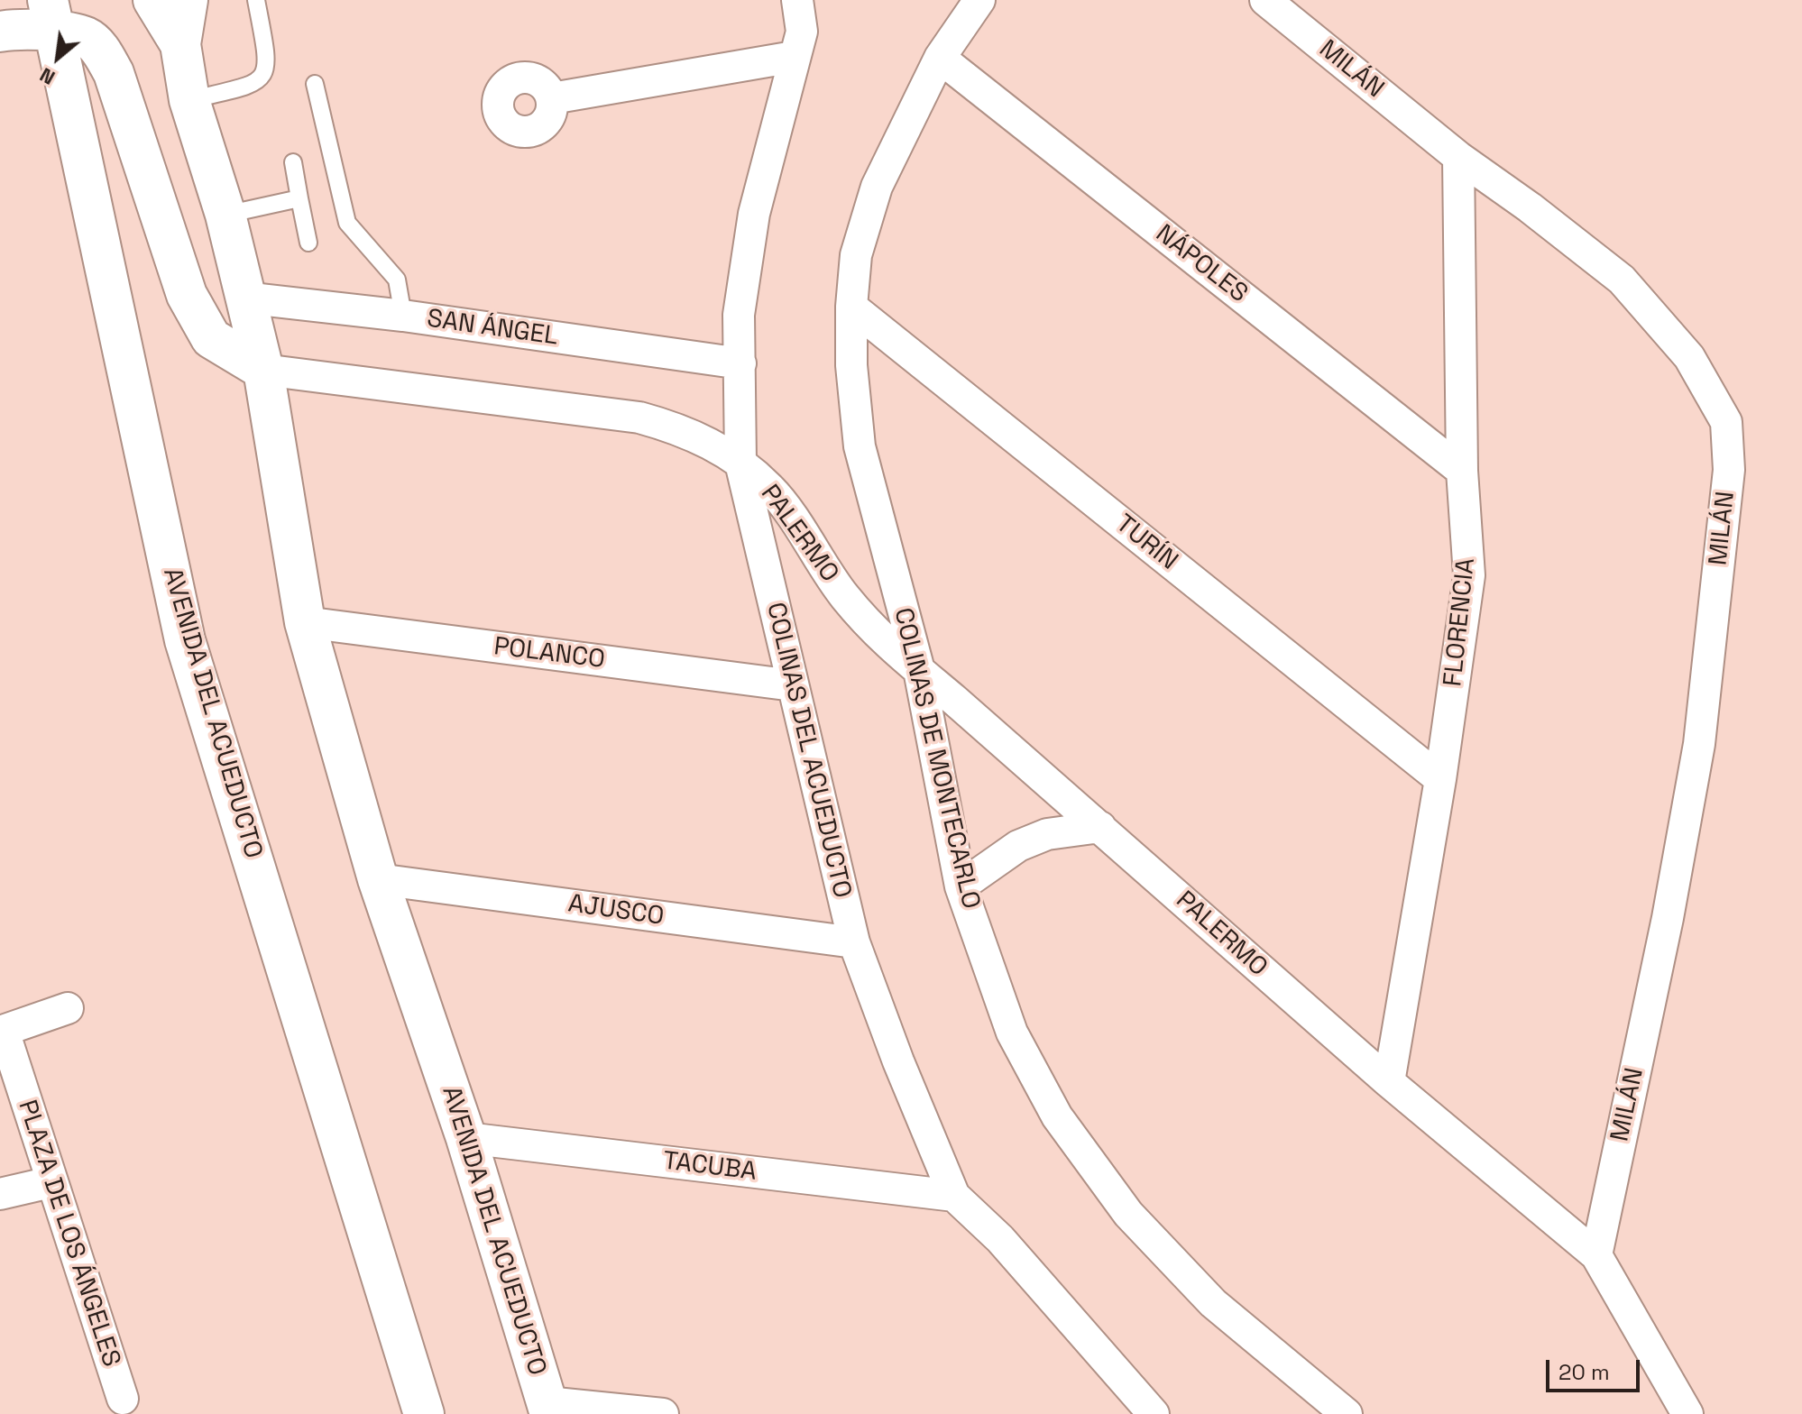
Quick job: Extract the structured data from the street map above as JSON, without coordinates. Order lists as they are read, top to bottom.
{
  "streets": {
    "street": [
      "MILÁN",
      "NÁPOLES",
      "SAN ÁNGEL",
      "PALERMO",
      "TURÍN",
      "FLORENCIA",
      "POLANCO",
      "AVENIDA DEL ACUEDUCTO",
      "COLINAS DEL ACUEDUCTO",
      "COLINAS DE MONTECARLO",
      "AJUSCO",
      "TACUBA",
      "PLAZA DE LOS ÁNGELES"
    ]
  },
  "crossings": [
    ["MILÁN", "PALERMO"],
    ["MILÁN", "FLORENCIA"],
    ["NÁPOLES", "FLORENCIA"],
    ["NÁPOLES", "COLINAS DE MONTECARLO"],
    ["SAN ÁNGEL", "AVENIDA DEL ACUEDUCTO"],
    ["SAN ÁNGEL", "COLINAS DEL ACUEDUCTO"],
    ["PALERMO", "FLORENCIA"],
    ["PALERMO", "COLINAS DEL ACUEDUCTO"],
    ["PALERMO", "COLINAS DE MONTECARLO"],
    ["TURÍN", "FLORENCIA"],
    ["TURÍN", "COLINAS DE MONTECARLO"],
    ["POLANCO", "AVENIDA DEL ACUEDUCTO"],
    ["POLANCO", "COLINAS DEL ACUEDUCTO"],
    ["AVENIDA DEL ACUEDUCTO", "AJUSCO"],
    ["AVENIDA DEL ACUEDUCTO", "TACUBA"],
    ["COLINAS DEL ACUEDUCTO", "AJUSCO"],
    ["COLINAS DEL ACUEDUCTO", "TACUBA"]
  ],
  "scale_bar": "20 m",
  "north": "bottom left"
}
